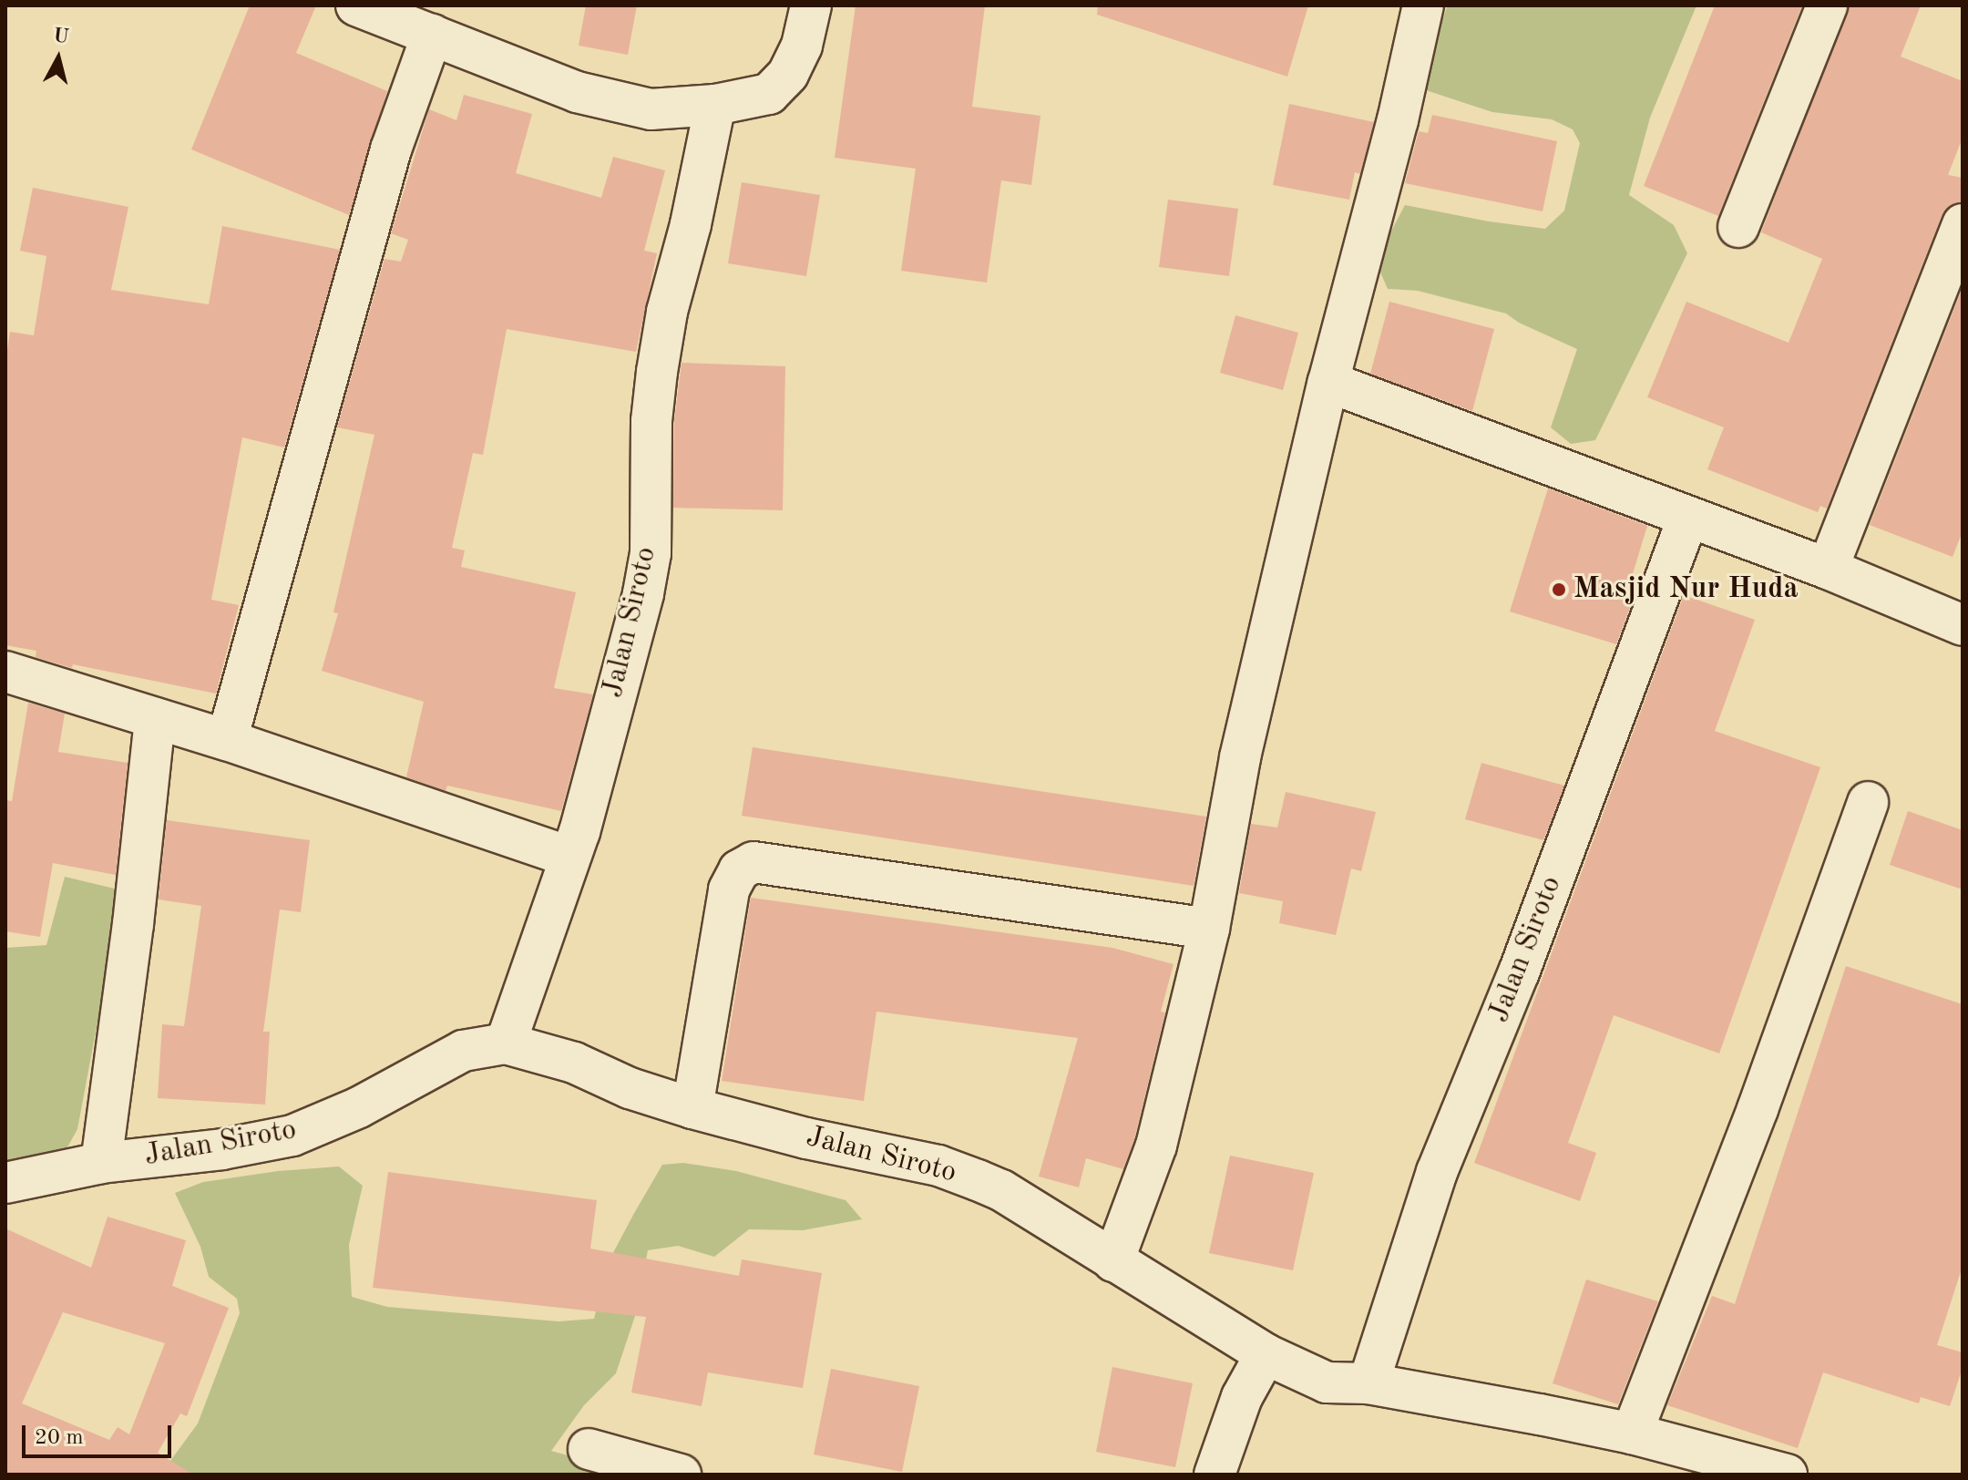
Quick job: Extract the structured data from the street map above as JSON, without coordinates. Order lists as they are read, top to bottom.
{
  "streets": {
    "street": ["Jalan Siroto"]
  },
  "places": ["Masjid Nur Huda"],
  "scale_bar": "20 m",
  "north": "top"
}
